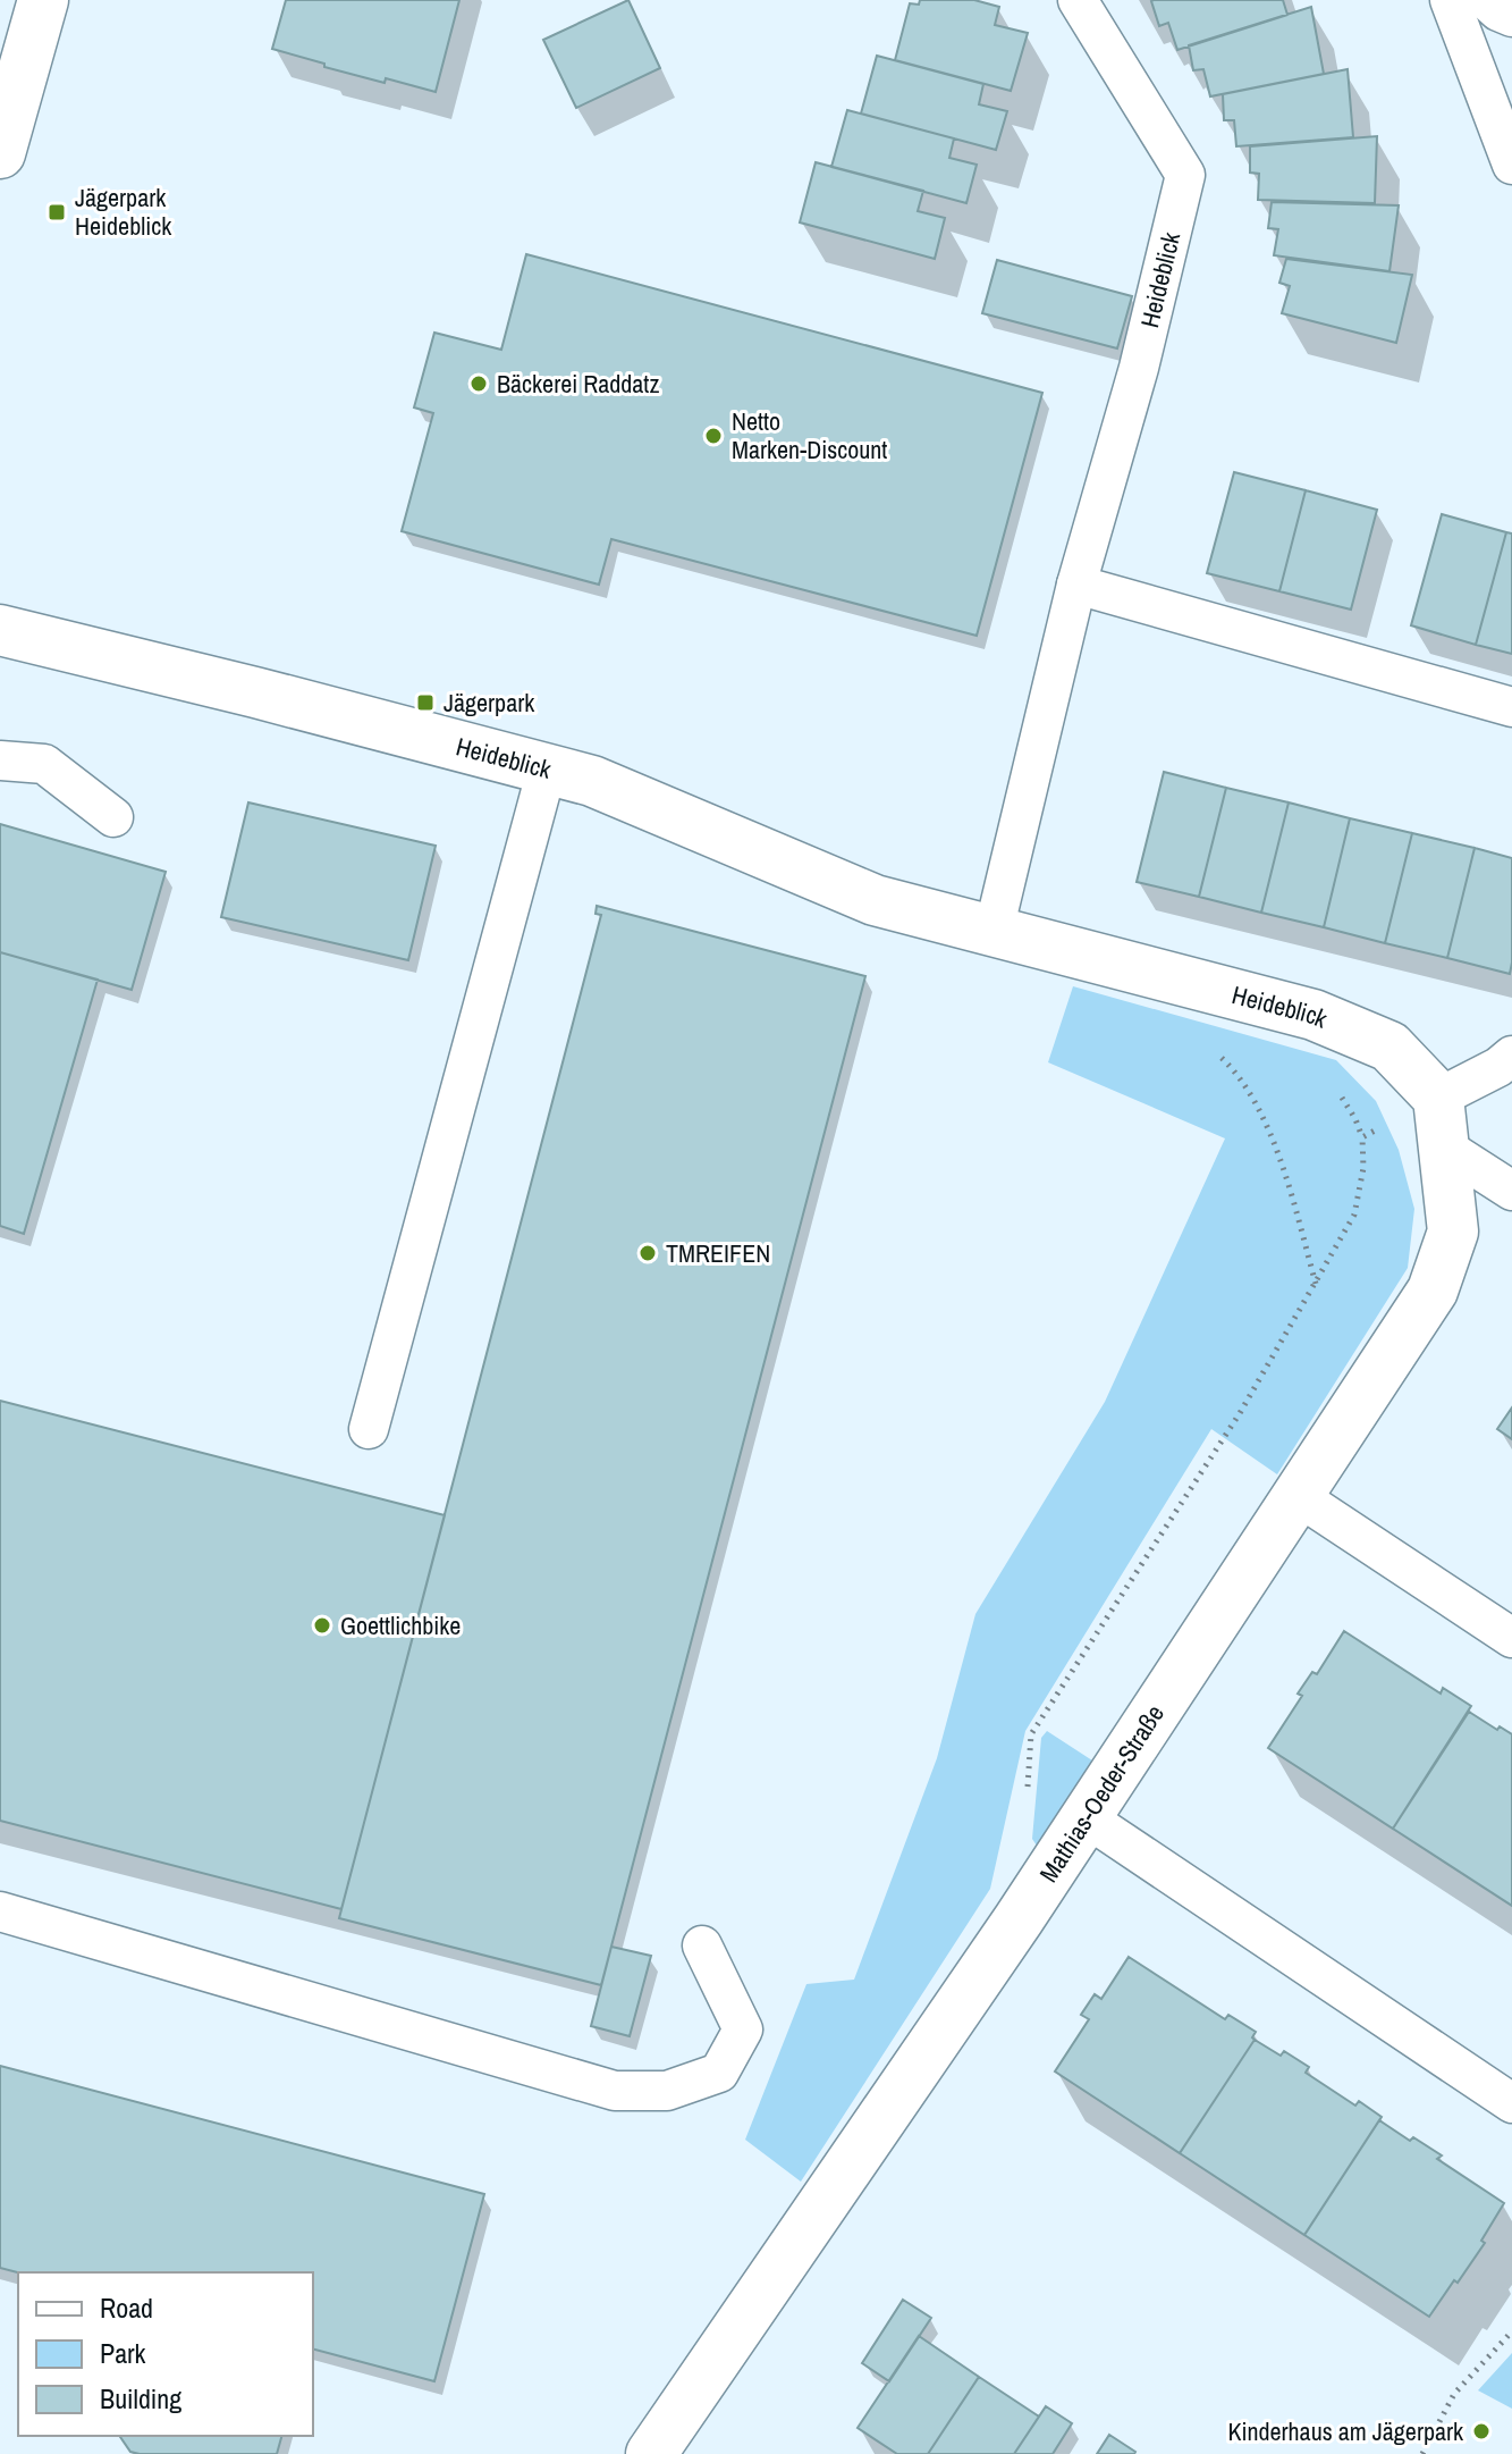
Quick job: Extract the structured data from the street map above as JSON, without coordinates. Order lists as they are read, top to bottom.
{
  "streets": {
    "street": ["Heideblick", "Mathias-Oeder-Straße"]
  },
  "crossings": [
    ["Heideblick", "Mathias-Oeder-Straße"]
  ],
  "places": {
    "transit": ["Jägerpark Heideblick", "Jägerpark"],
    "other": [
      "Bäckerei Raddatz",
      "Netto Marken-Discount",
      "TMREIFEN",
      "Goettlichbike",
      "Kinderhaus am Jägerpark"
    ]
  },
  "legend": ["Road", "Park", "Building"]
}
